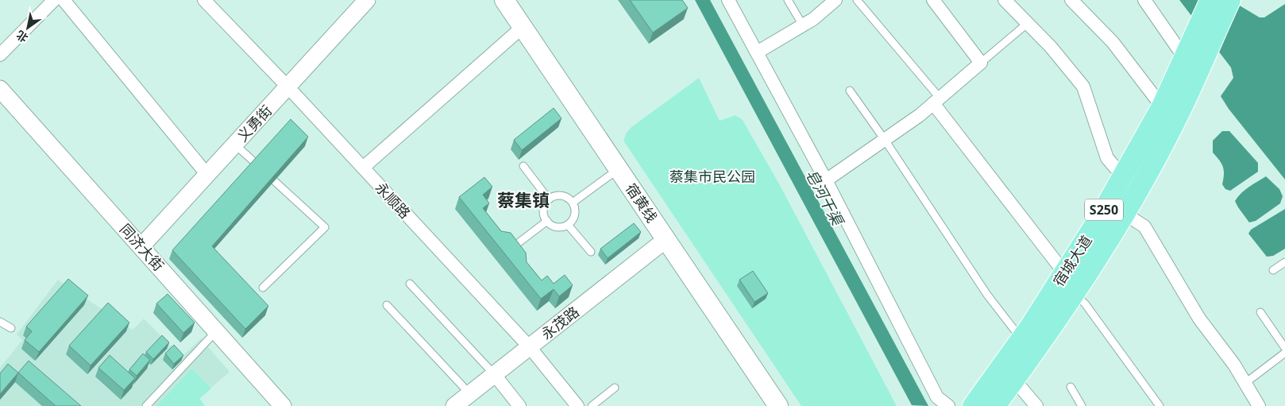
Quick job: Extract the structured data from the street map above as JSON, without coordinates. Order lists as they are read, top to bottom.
{
  "streets": {
    "main road": ["宿黄线", "S250", "宿城大道"],
    "street": [
      "义勇街",
      "永顺路",
      "同济大街",
      "永茂路"
    ]
  },
  "crossings": [
    ["义勇街", "永顺路"],
    ["义勇街", "同济大街"],
    ["永顺路", "永茂路"],
    ["宿黄线", "永茂路"]
  ],
  "districts": ["蔡集镇"],
  "water": ["皂河干渠"],
  "parks": ["蔡集市民公园"],
  "north": "bottom left"
}
